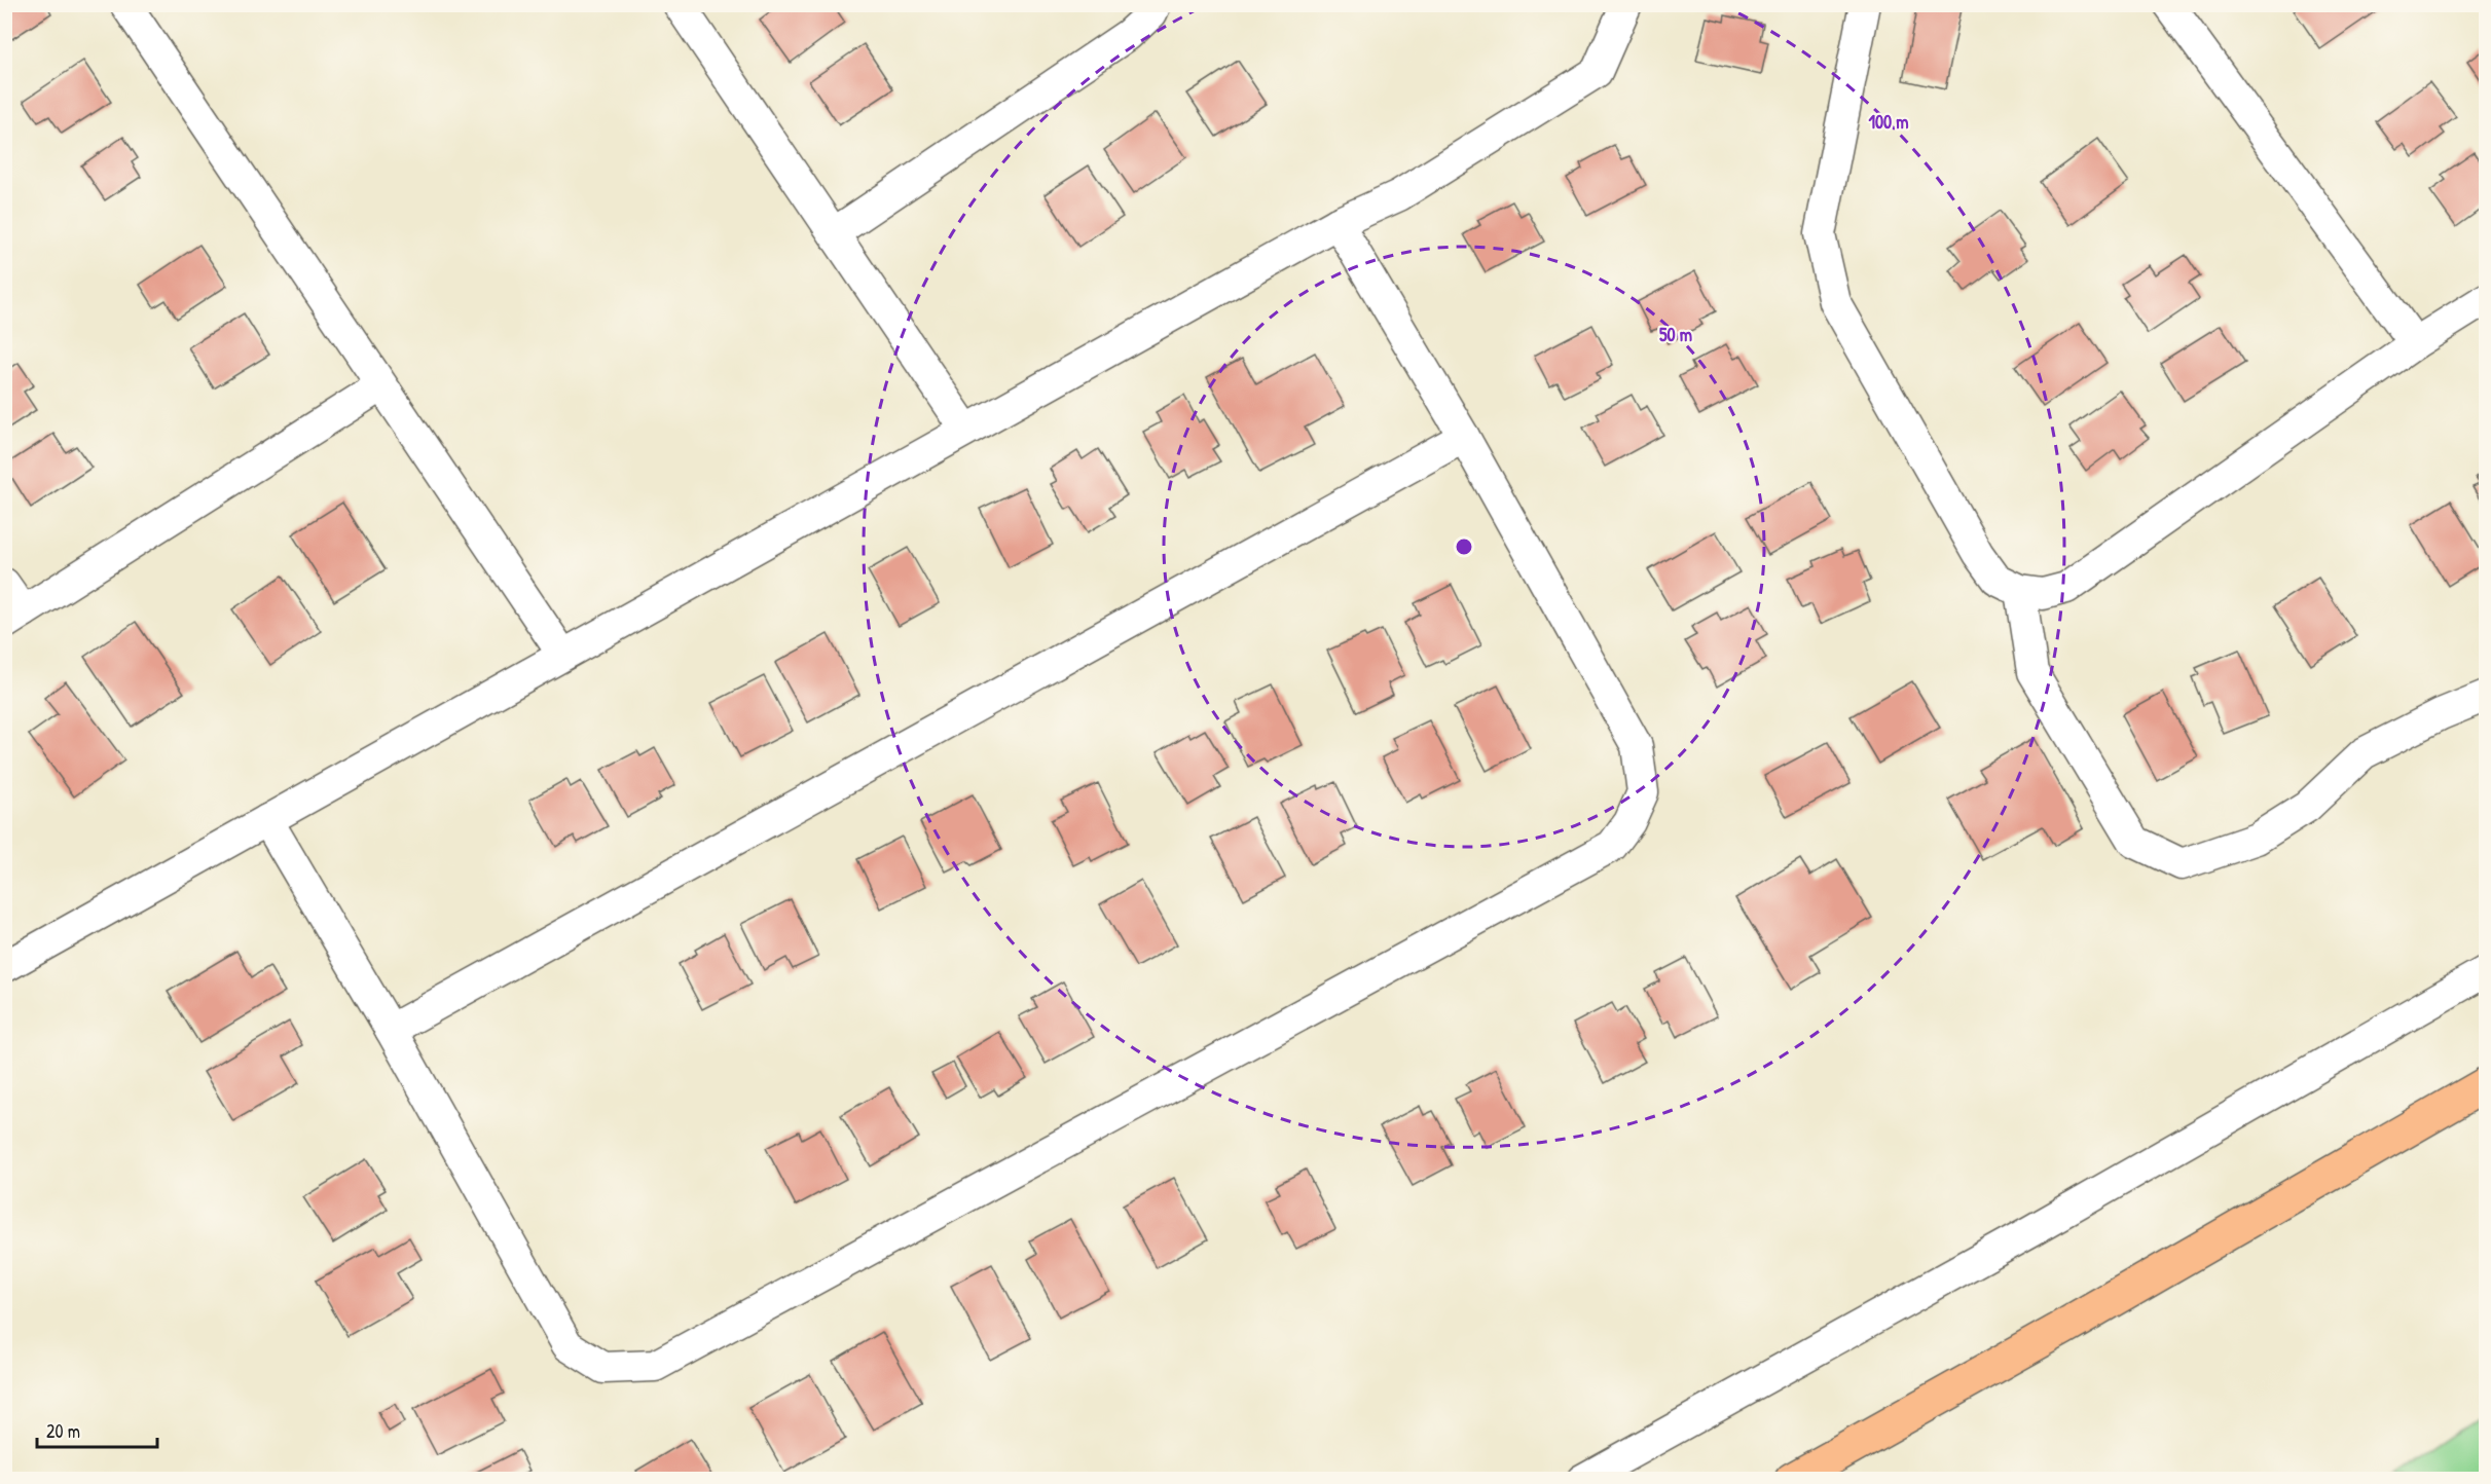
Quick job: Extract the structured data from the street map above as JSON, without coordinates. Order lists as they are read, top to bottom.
{
  "scale_bar": "20 m",
  "rings": ["100 m", "50 m"]
}
